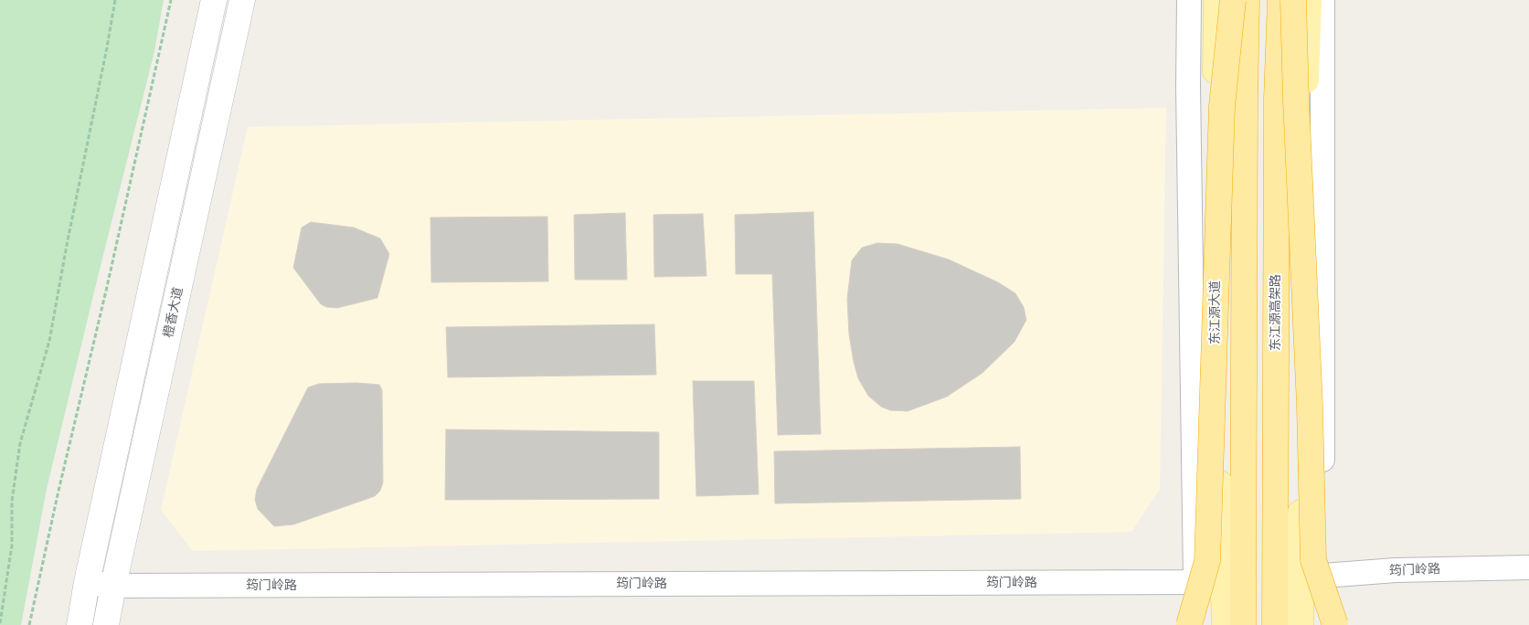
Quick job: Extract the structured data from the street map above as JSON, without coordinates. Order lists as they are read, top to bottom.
{
  "streets": {
    "highway": ["东江源高架路"],
    "main road": ["橙香大道", "东江源大道"],
    "street": ["筠门岭路"]
  },
  "crossings": [
    ["橙香大道", "筠门岭路"]
  ]
}
